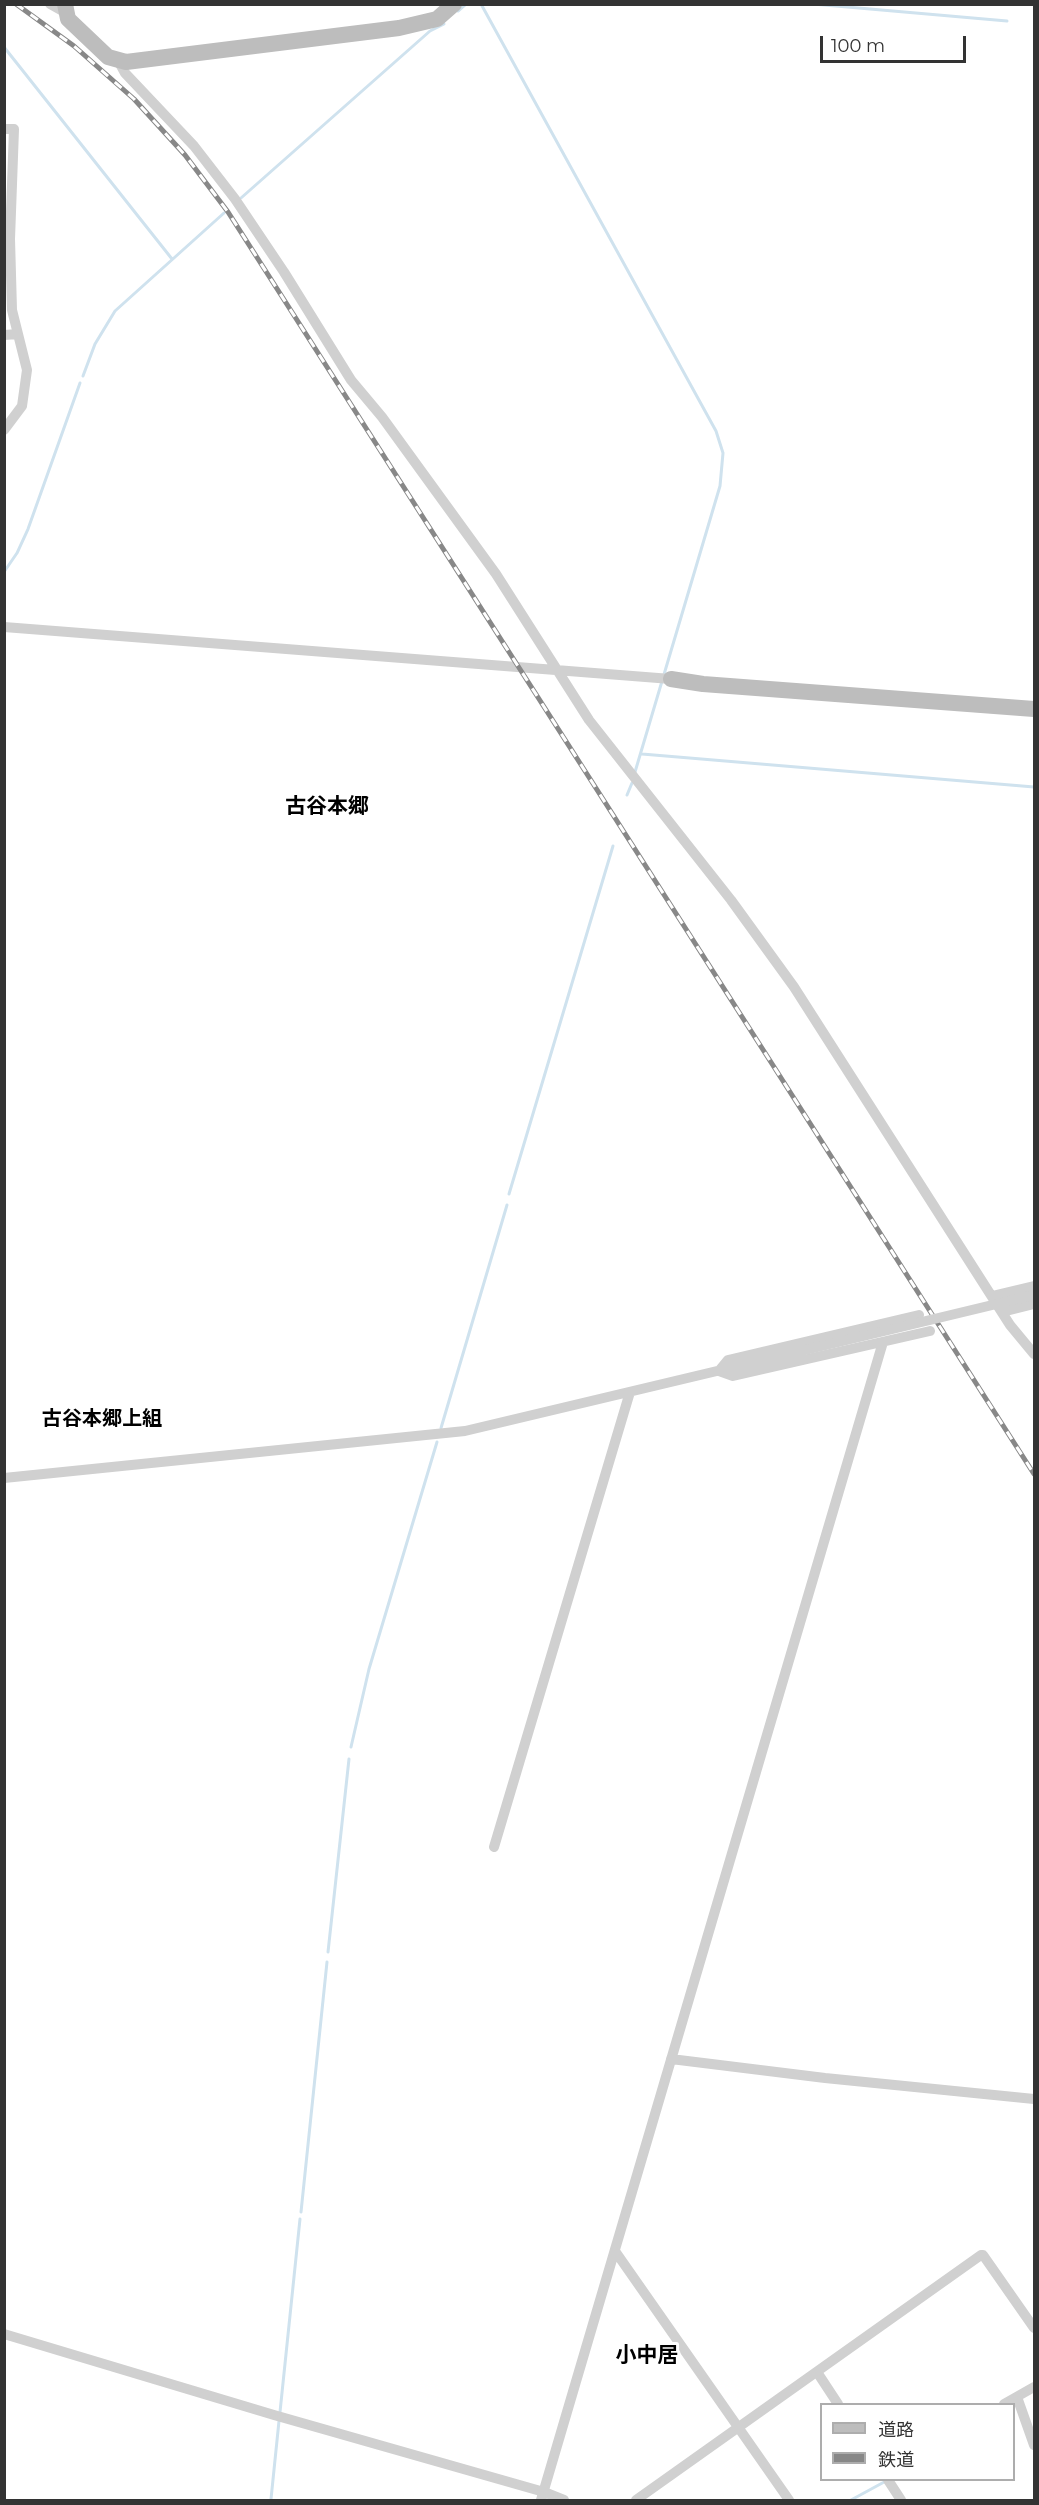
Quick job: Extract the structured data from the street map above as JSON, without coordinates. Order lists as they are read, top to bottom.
{
  "districts": ["古谷本郷", "古谷本郷上組", "小中居"],
  "legend": ["道路", "鉄道"],
  "scale_bar": "100 m"
}
